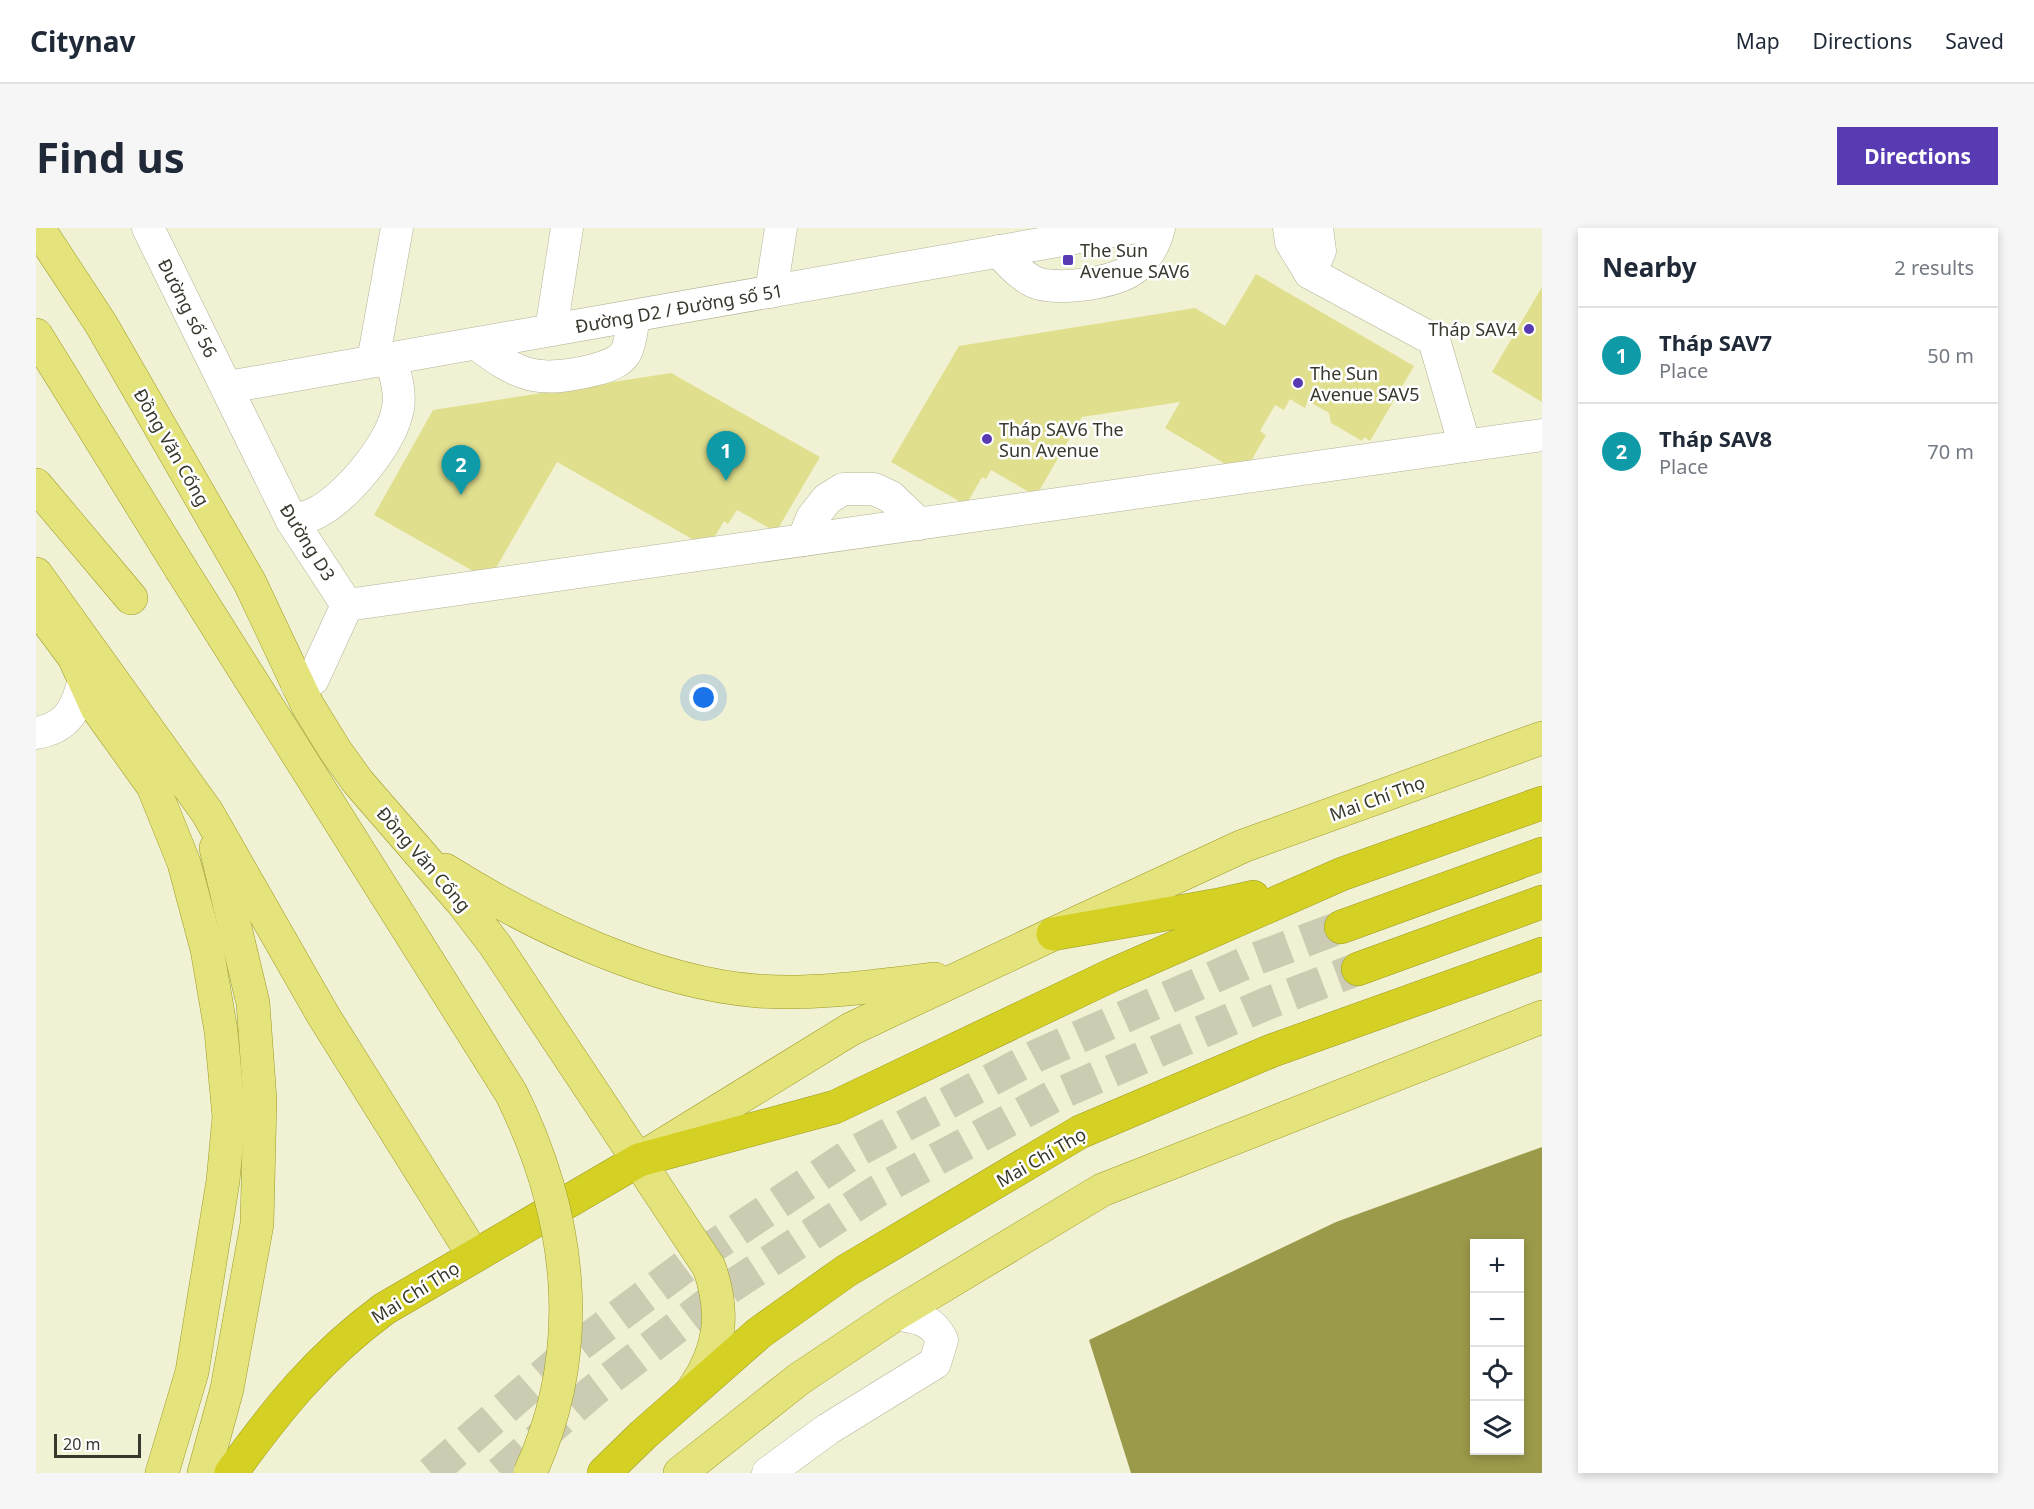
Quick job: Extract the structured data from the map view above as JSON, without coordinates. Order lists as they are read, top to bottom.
{
  "streets": {
    "highway": ["Mai Chí Thọ"],
    "main road": ["Đồng Văn Cống"],
    "street": ["Đường số 56", "Đường D2 / Đường số 51", "Đường D3"]
  },
  "crossings": [
    ["Đường số 56", "Đường D2 / Đường số 51"],
    ["Đường số 56", "Đường D3"],
    ["Đường D2 / Đường số 51", "Đường D3"],
    ["Đồng Văn Cống", "Mai Chí Thọ"]
  ],
  "places": {
    "transit": ["The Sun Avenue SAV6"],
    "other": ["Tháp SAV4", "The Sun Avenue SAV5", "Tháp SAV6 The Sun Avenue"]
  },
  "scale_bar": "20 m",
  "page": {
    "header": "Citynav",
    "nav": ["Map", "Directions", "Saved"],
    "buttons": "Directions",
    "title": "Find us",
    "heading": ["Nearby", "2 results"],
    "list": [
      {
        "mark": "1",
        "name": "Tháp SAV7",
        "note": "Place",
        "value": "50 m"
      },
      {
        "mark": "2",
        "name": "Tháp SAV8",
        "note": "Place",
        "value": "70 m"
      }
    ],
    "pins": ["1", "2"],
    "map_buttons": ["+", "−"],
    "scale": "20 m"
  }
}
